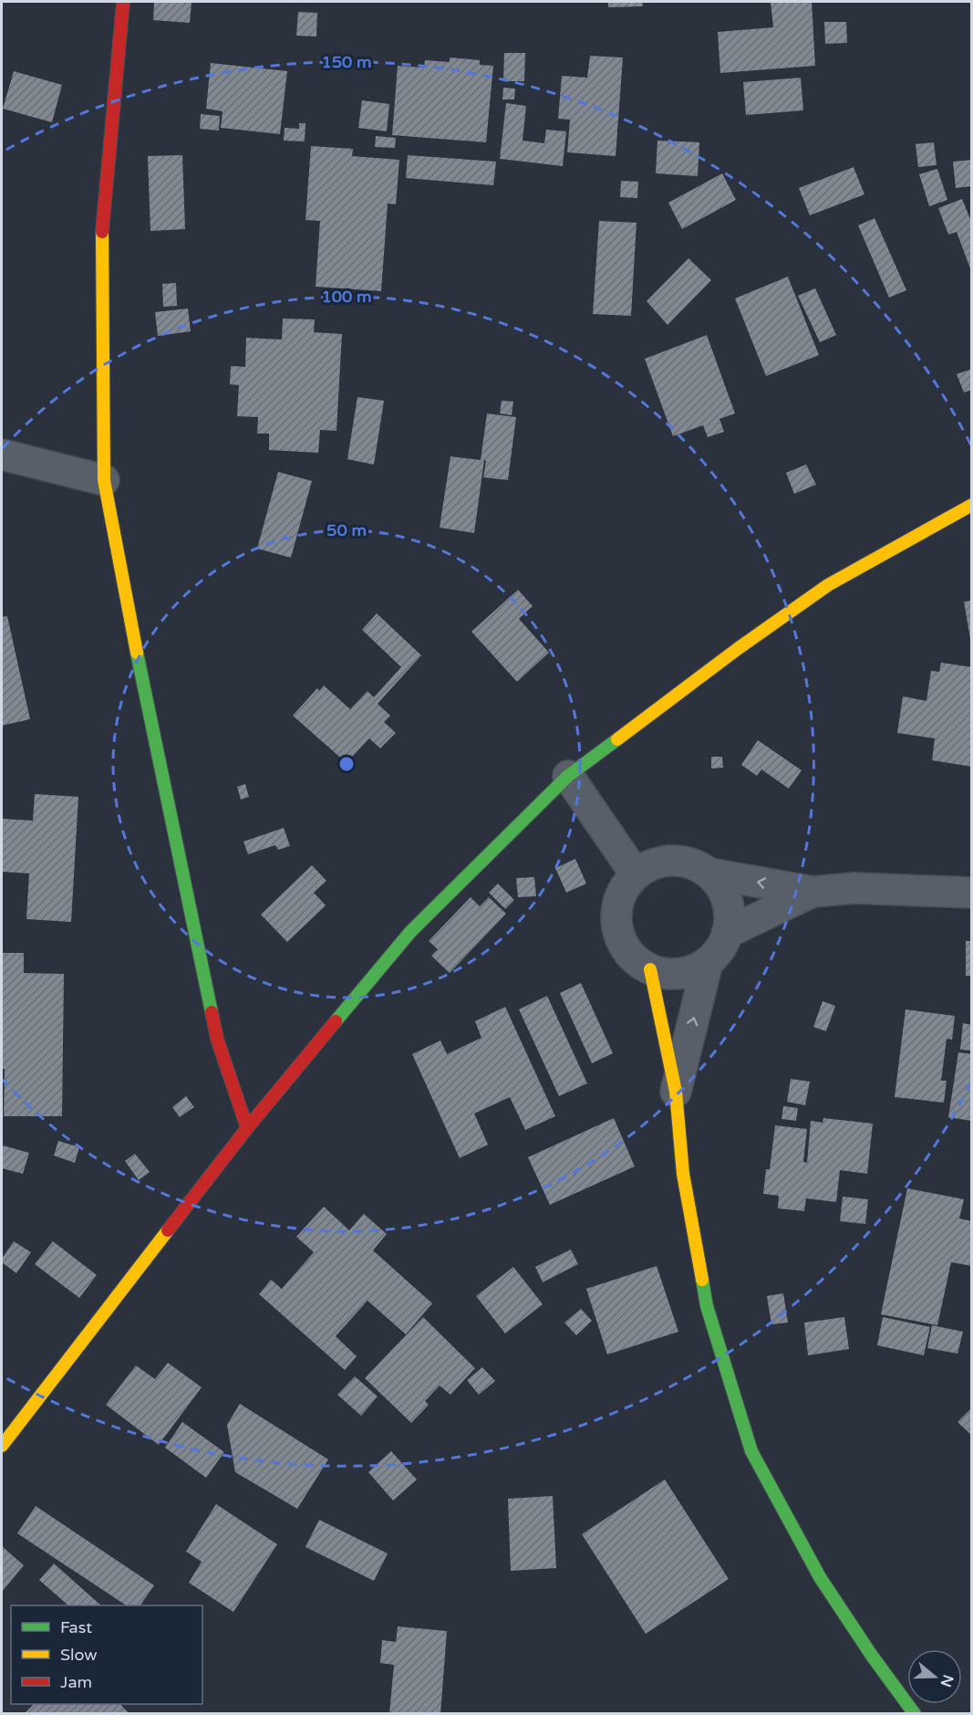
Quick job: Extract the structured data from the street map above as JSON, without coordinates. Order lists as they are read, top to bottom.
{
  "legend": ["Fast", "Slow", "Jam"],
  "north": "right",
  "rings": ["150 m", "100 m", "50 m"]
}
